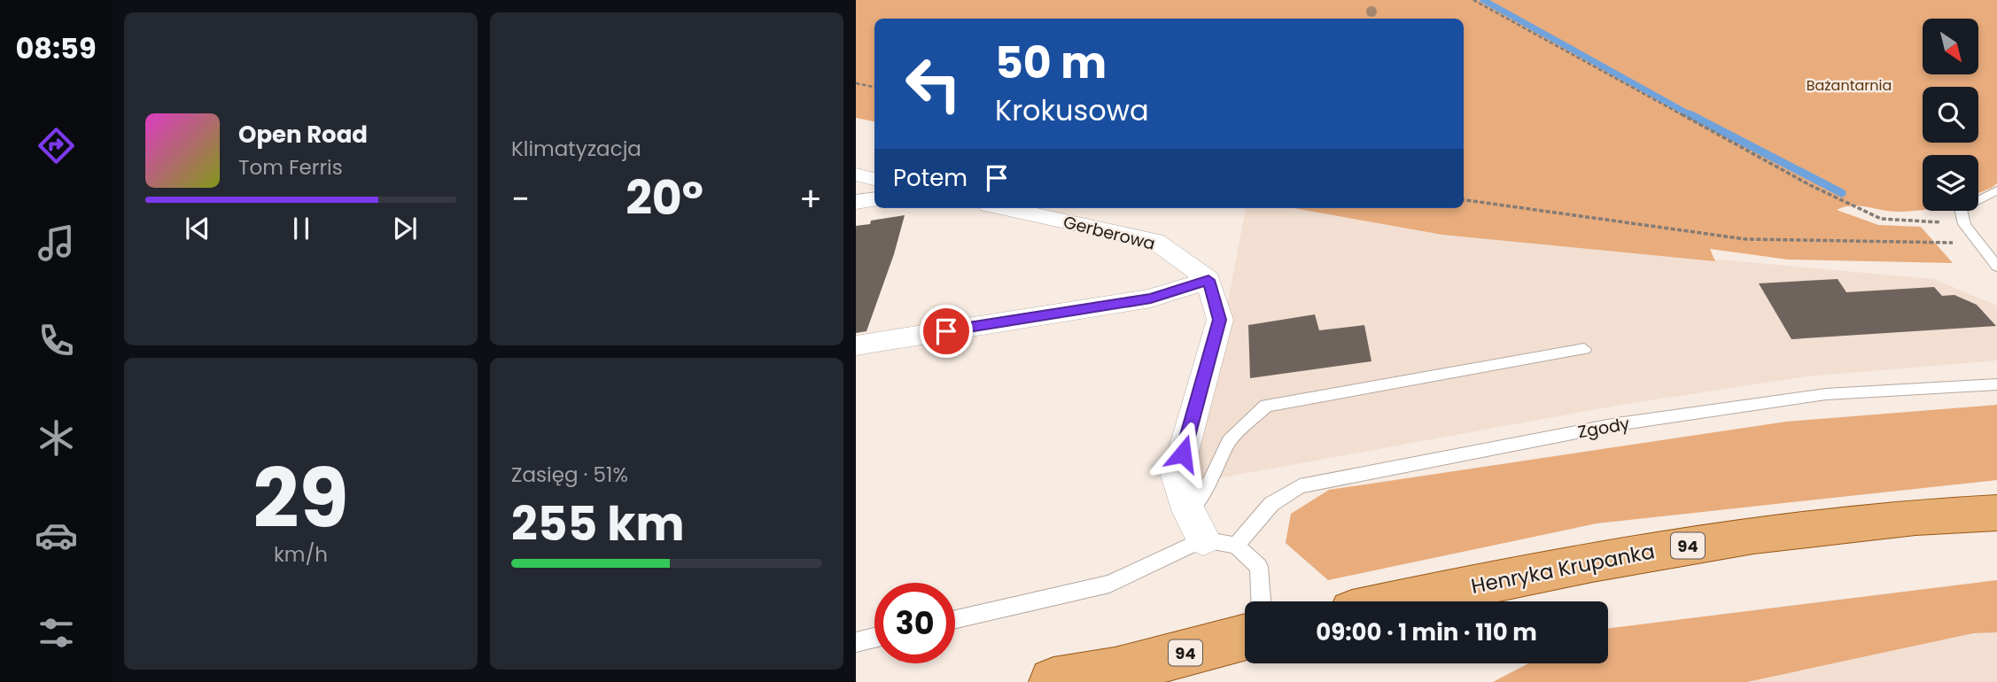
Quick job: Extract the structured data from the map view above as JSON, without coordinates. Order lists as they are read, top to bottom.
{
  "streets": {
    "main road": ["94", "Henryka Krupanka"],
    "street": ["Gerberowa"],
    "lane": ["Zgody"]
  },
  "parks": ["Bażantarnia"],
  "north": "bottom right",
  "page": {
    "tabs": "08:59",
    "tile": [
      "Klimatyzacja",
      ["29", "km/h"],
      ["Zasięg · 51%", "255 km"]
    ],
    "turn": ["50 m", "Krokusowa"],
    "song": ["Open Road", "Tom Ferris"],
    "then": "Potem",
    "heat": ["−", "20°", "+"],
    "limit": "30",
    "trip": "09:00 · 1 min · 110 m"
  }
}
